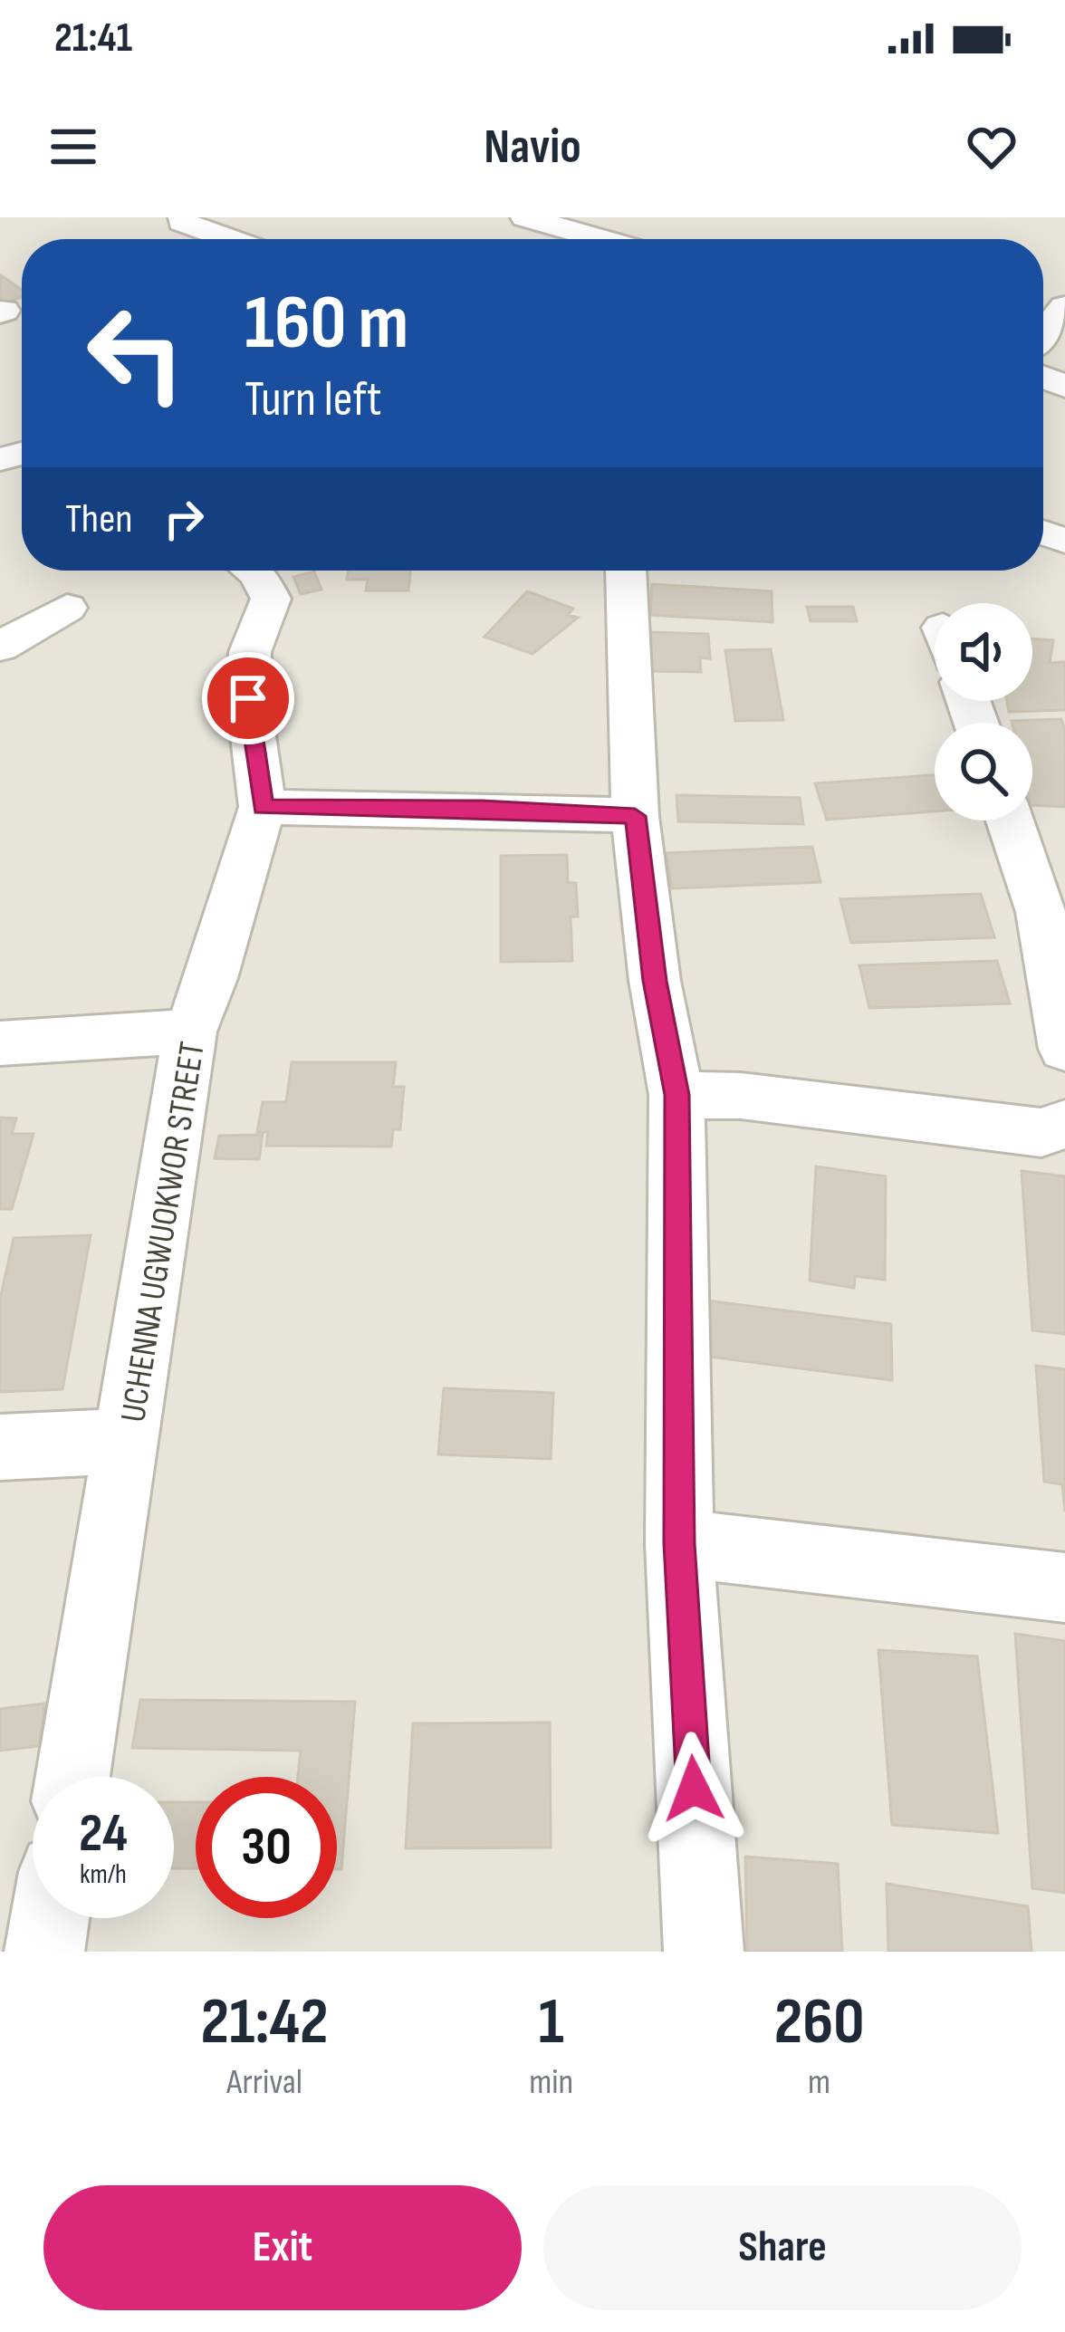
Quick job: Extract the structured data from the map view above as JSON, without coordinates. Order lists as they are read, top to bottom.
{
  "streets": {
    "street": ["UCHENNA UGWUOKWOR STREET"]
  },
  "page": {
    "status": "21:41",
    "header": "Navio",
    "turn": ["160 m", "Turn left"],
    "then": "Then",
    "speed": "24 km/h",
    "limit": "30",
    "eta": [
      "21:42",
      "Arrival",
      "1",
      "min",
      "260",
      "m"
    ],
    "buttons": ["Exit", "Share"]
  }
}
